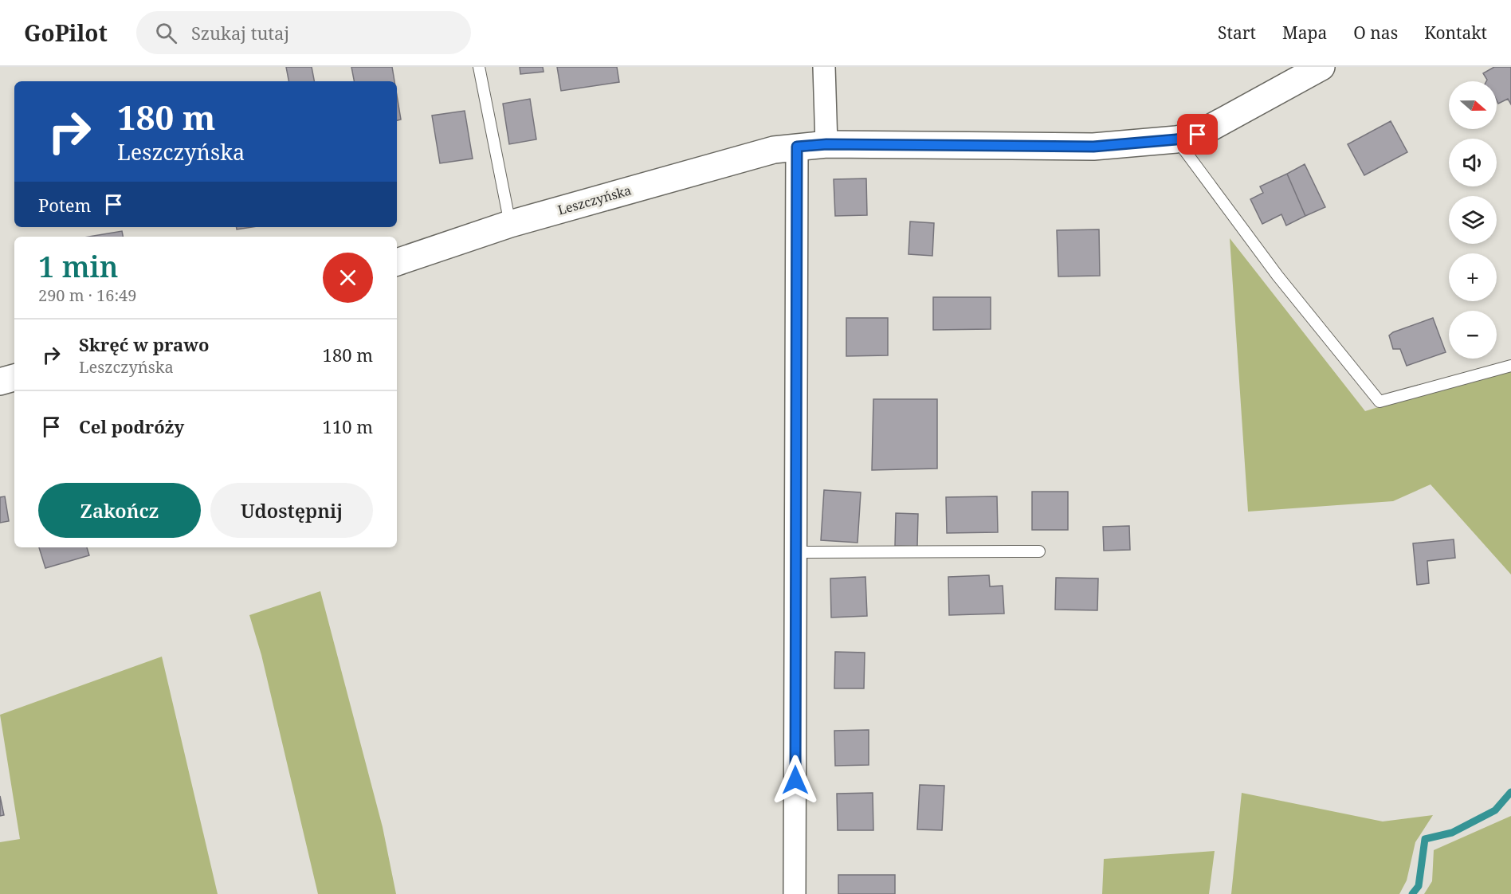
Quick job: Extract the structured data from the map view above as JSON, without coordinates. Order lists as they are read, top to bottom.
{
  "streets": {
    "street": ["Leszczyńska"]
  },
  "north": "right",
  "page": {
    "header": "GoPilot",
    "search": "Szukaj tutaj",
    "nav": [
      "Start",
      "Mapa",
      "O nas",
      "Kontakt"
    ],
    "map_buttons": ["+", "−"],
    "turn": ["180 m", "Leszczyńska"],
    "then": "Potem",
    "heading": ["1 min", "290 m · 16:49"],
    "list": [
      {
        "name": "Skręć w prawo",
        "note": "Leszczyńska",
        "value": "180 m"
      },
      {
        "name": "Cel podróży",
        "value": "110 m"
      }
    ],
    "buttons": ["Zakończ", "Udostępnij"]
  }
}
